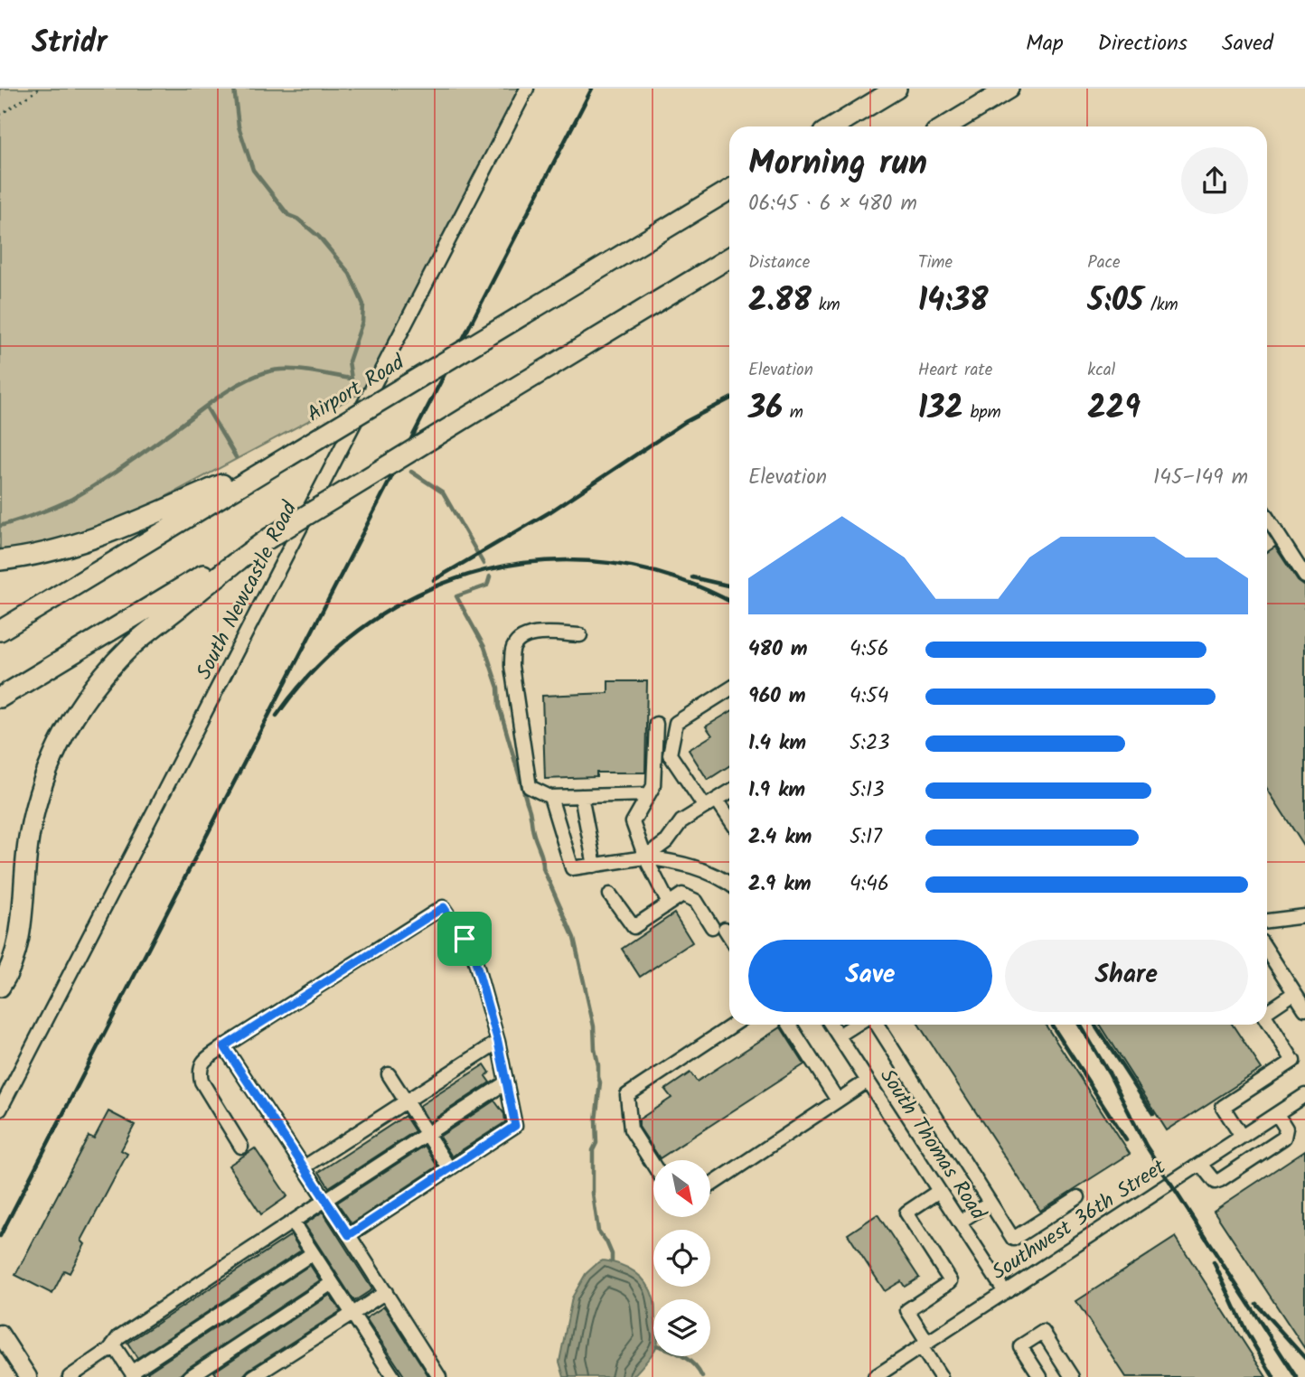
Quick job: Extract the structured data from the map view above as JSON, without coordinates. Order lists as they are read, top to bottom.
{
  "streets": {
    "highway": ["Airport Road"],
    "street": ["South Newcastle Road", "South Thomas Road", "Southwest 36th Street"]
  },
  "crossings": [
    ["South Thomas Road", "Southwest 36th Street"]
  ],
  "north": "bottom right",
  "page": {
    "header": "Stridr",
    "nav": ["Map", "Directions", "Saved"],
    "heading": ["Morning run", "06:45 · 6 × 480 m"],
    "stats": [
      ["Distance", "2.88 km"],
      ["Time", "14:38"],
      ["Pace", "5:05 /km"],
      ["Elevation", "36 m"],
      ["Heart rate", "132 bpm"],
      ["kcal", "229"]
    ],
    "chart": ["Elevation", "145–149 m"],
    "list": [
      {
        "name": "480 m",
        "note": "4:56"
      },
      {
        "name": "960 m",
        "note": "4:54"
      },
      {
        "name": "1.4 km",
        "note": "5:23"
      },
      {
        "name": "1.9 km",
        "note": "5:13"
      },
      {
        "name": "2.4 km",
        "note": "5:17"
      },
      {
        "name": "2.9 km",
        "note": "4:46"
      }
    ],
    "buttons": ["Save", "Share"]
  }
}
